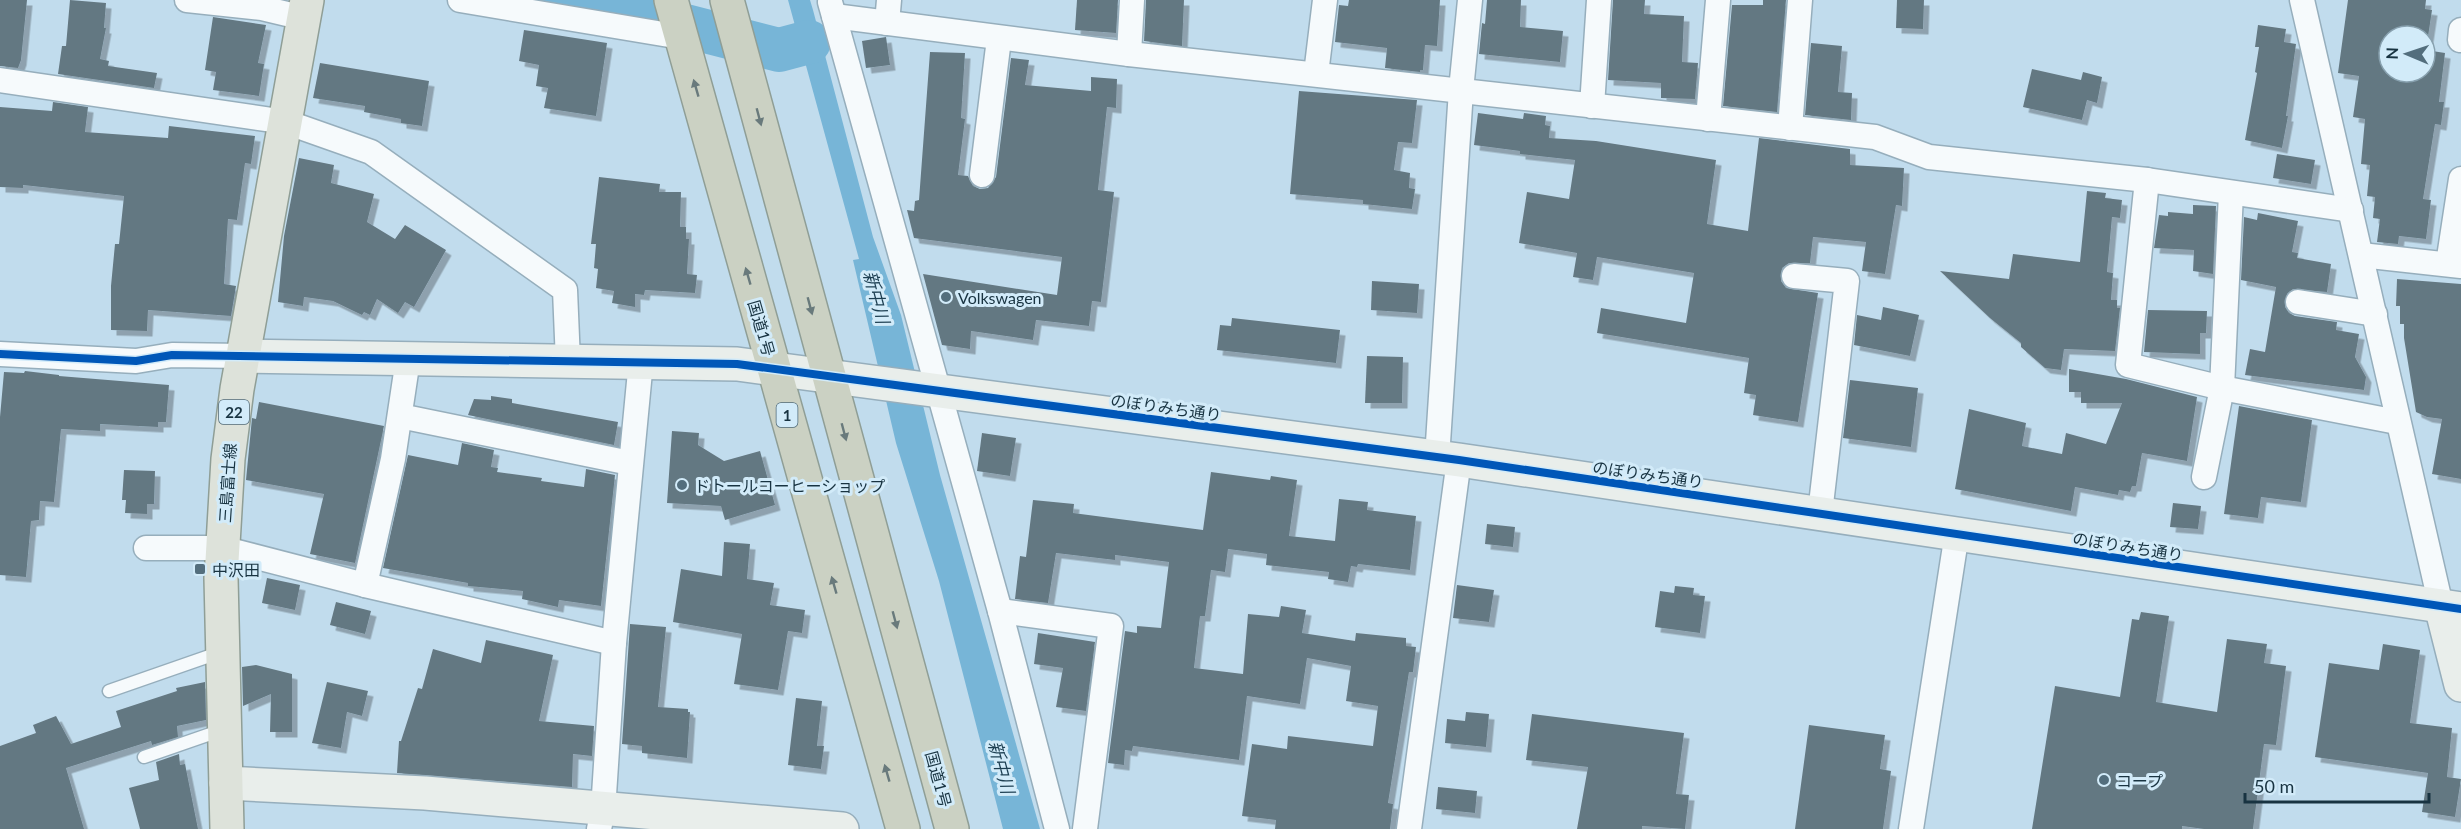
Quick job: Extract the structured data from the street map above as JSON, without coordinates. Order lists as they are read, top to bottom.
{
  "streets": {
    "highway": ["国道1号", "1"],
    "main road": ["22", "三島富士線"],
    "street": ["のぼりみち通り"]
  },
  "crossings": [
    ["国道1号", "のぼりみち通り"],
    ["のぼりみち通り", "三島富士線"]
  ],
  "water": ["新中川"],
  "places": {
    "other": ["Volkswagen", "ドトールコーヒーショップ", "コープ"],
    "transit": ["中沢田"]
  },
  "scale_bar": "50 m",
  "north": "left"
}
